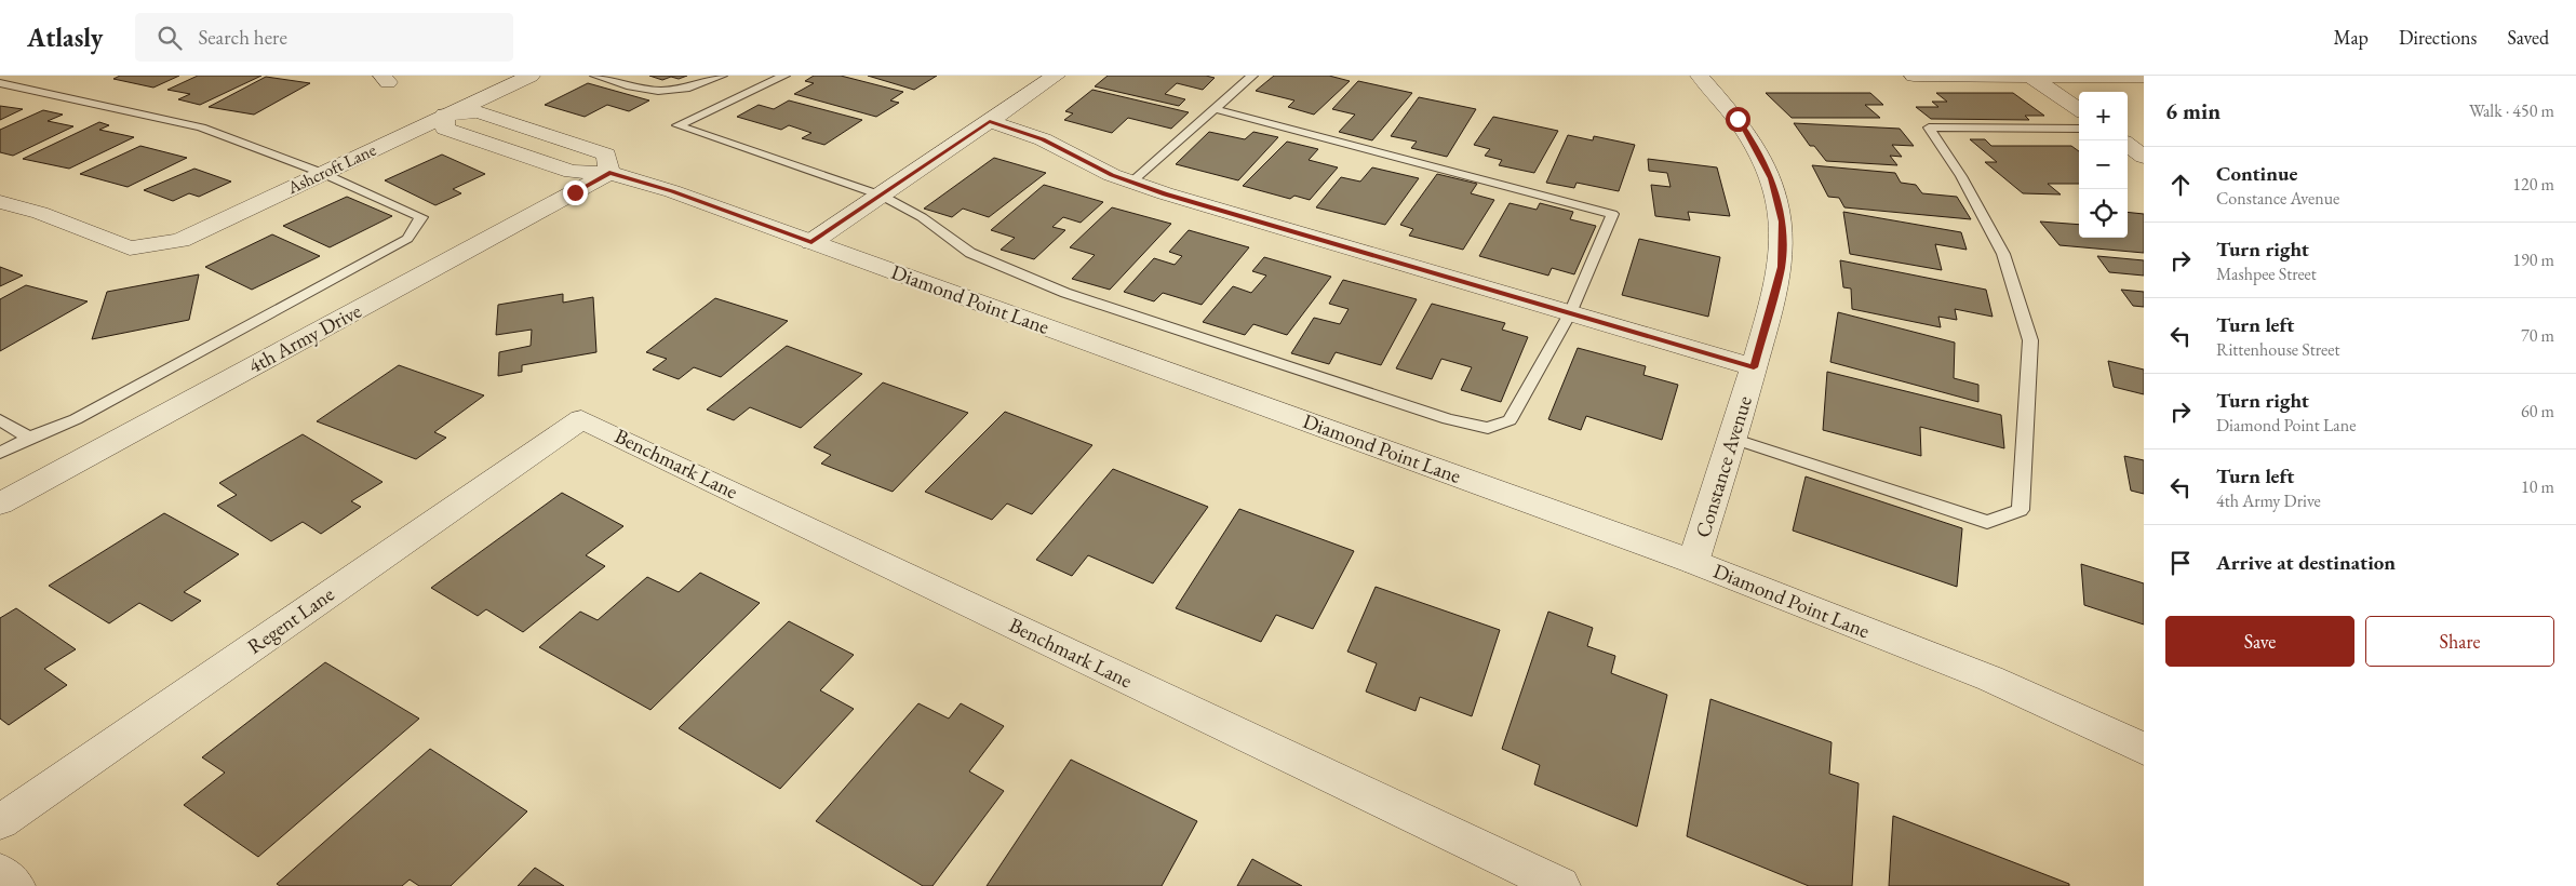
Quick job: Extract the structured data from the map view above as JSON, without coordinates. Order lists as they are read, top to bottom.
{
  "streets": {
    "street": [
      "Ashcroft Lane",
      "Diamond Point Lane",
      "4th Army Drive",
      "Benchmark Lane",
      "Constance Avenue",
      "Regent Lane"
    ]
  },
  "crossings": [
    ["Ashcroft Lane", "Diamond Point Lane"],
    ["Diamond Point Lane", "4th Army Drive"],
    ["Diamond Point Lane", "Constance Avenue"],
    ["Benchmark Lane", "Regent Lane"]
  ],
  "page": {
    "header": "Atlasly",
    "search": "Search here",
    "nav": ["Map", "Directions", "Saved"],
    "heading": ["6 min", "Walk · 450 m"],
    "map_buttons": ["+", "−"],
    "list": [
      ["Continue", "Constance Avenue", "120 m"],
      ["Turn right", "Mashpee Street", "190 m"],
      ["Turn left", "Rittenhouse Street", "70 m"],
      ["Turn right", "Diamond Point Lane", "60 m"],
      ["Turn left", "4th Army Drive", "10 m"],
      "Arrive at destination"
    ],
    "buttons": ["Save", "Share"]
  }
}
